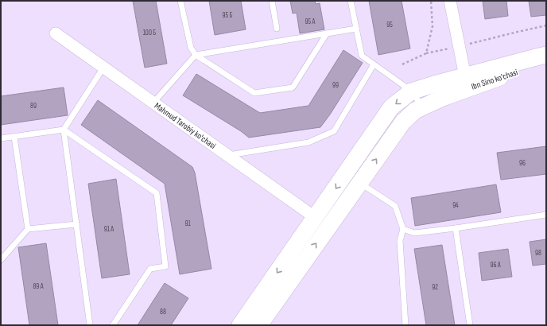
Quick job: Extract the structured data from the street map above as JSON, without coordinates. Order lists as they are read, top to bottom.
{
  "streets": {
    "main road": ["Ibn Sino ko'chasi"],
    "street": ["Mahmud Tarobiy ko'chasi"]
  },
  "house_numbers": [
    "95 Б",
    "95 А",
    "95",
    "100 Б",
    "99",
    "89",
    "96",
    "94",
    "91",
    "91 А",
    "98",
    "96 А",
    "89 А",
    "92",
    "88"
  ]
}
